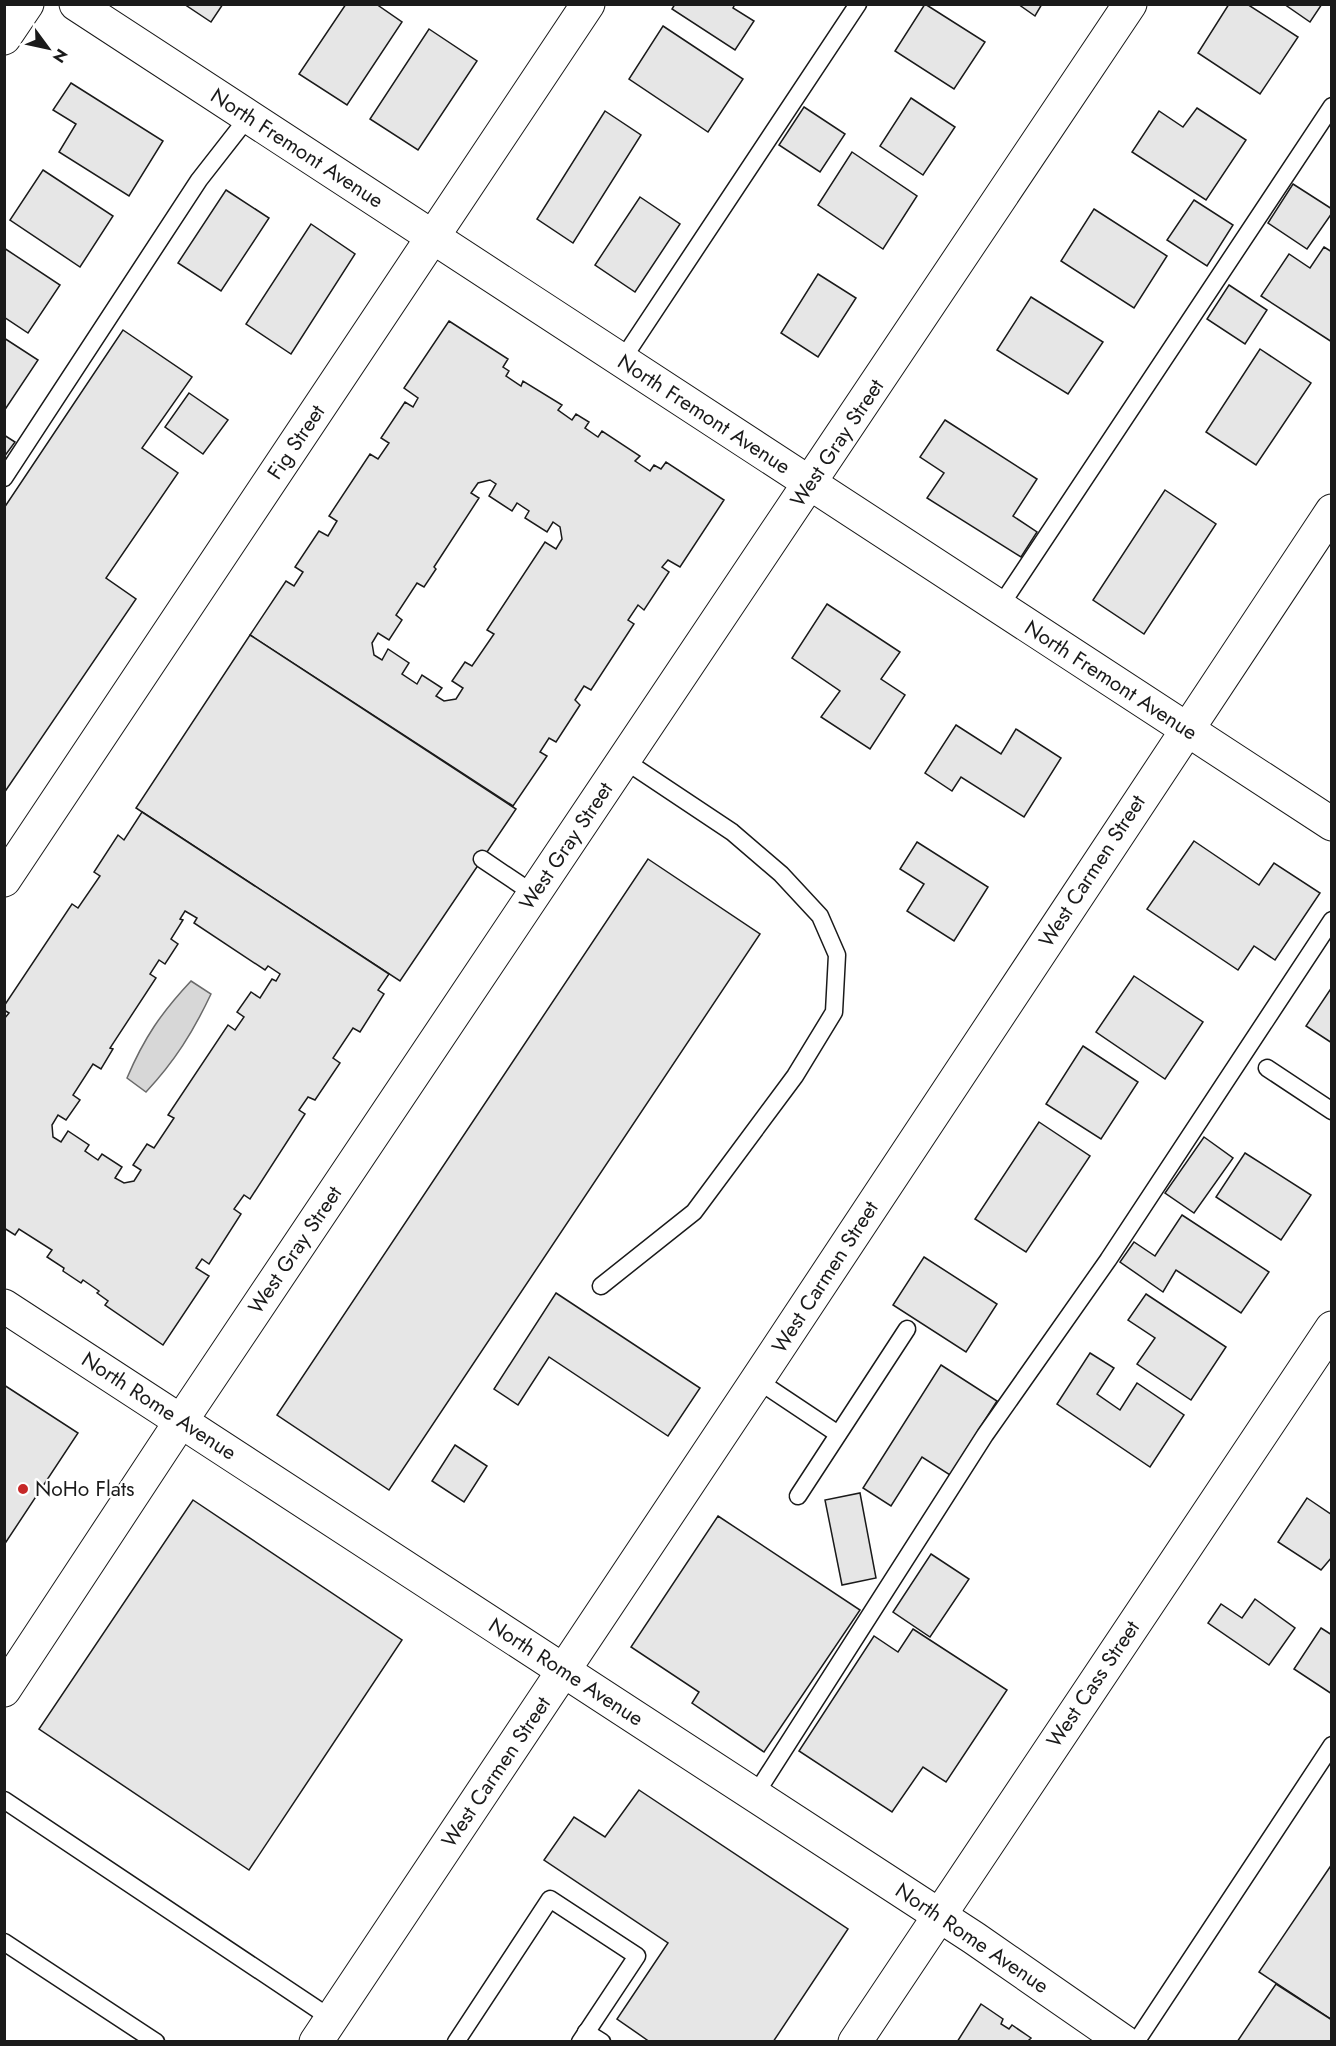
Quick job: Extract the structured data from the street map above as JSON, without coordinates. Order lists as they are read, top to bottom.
{
  "streets": {
    "street": [
      "North Fremont Avenue",
      "Fig Street",
      "West Gray Street",
      "West Carmen Street",
      "North Rome Avenue",
      "West Cass Street"
    ]
  },
  "crossings": [
    ["North Fremont Avenue", "Fig Street"],
    ["North Fremont Avenue", "West Gray Street"],
    ["North Fremont Avenue", "West Carmen Street"],
    ["West Gray Street", "North Rome Avenue"],
    ["West Carmen Street", "North Rome Avenue"],
    ["North Rome Avenue", "West Cass Street"]
  ],
  "places": ["NoHo Flats"],
  "north": "bottom right"
}
